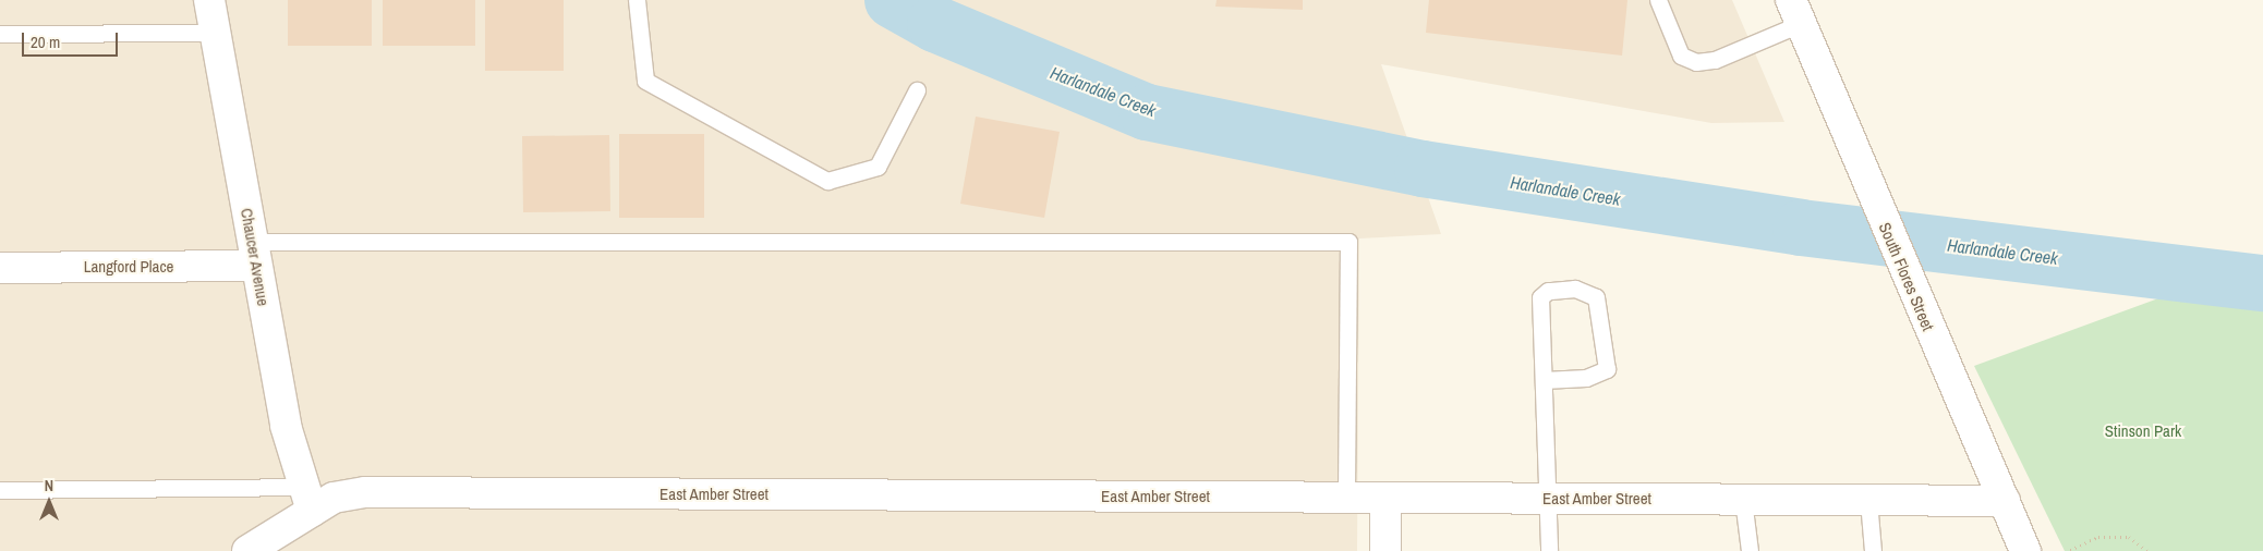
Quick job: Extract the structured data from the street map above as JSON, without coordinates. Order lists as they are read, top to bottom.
{
  "streets": {
    "street": [
      "Chaucer Avenue",
      "Langford Place",
      "South Flores Street",
      "East Amber Street"
    ]
  },
  "crossings": [
    ["Chaucer Avenue", "Langford Place"],
    ["Chaucer Avenue", "East Amber Street"],
    ["South Flores Street", "East Amber Street"]
  ],
  "water": ["Harlandale Creek"],
  "parks": ["Stinson Park"],
  "scale_bar": "20 m",
  "north": "top"
}
